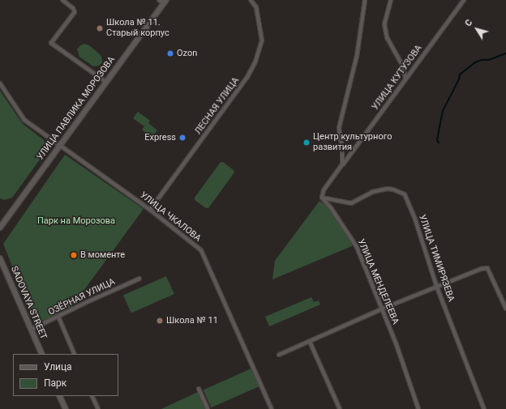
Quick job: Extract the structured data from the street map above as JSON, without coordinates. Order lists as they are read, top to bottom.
{
  "streets": {
    "street": [
      "УЛИЦА КУТУЗОВА",
      "ЛЕСНАЯ УЛИЦА",
      "УЛИЦА ПАВЛИКА МОРОЗОВА",
      "УЛИЦА ЧКАЛОВА",
      "УЛИЦА ТИМИРЯЗЕВА",
      "УЛИЦА МЕНДЕЛЕЕВА",
      "ОЗЁРНАЯ УЛИЦА",
      "SADOVAYA STREET"
    ]
  },
  "crossings": [
    ["ЛЕСНАЯ УЛИЦА", "УЛИЦА ЧКАЛОВА"],
    ["УЛИЦА ПАВЛИКА МОРОЗОВА", "УЛИЦА ЧКАЛОВА"],
    ["УЛИЦА ТИМИРЯЗЕВА", "УЛИЦА МЕНДЕЛЕЕВА"],
    ["ОЗЁРНАЯ УЛИЦА", "SADOVAYA STREET"]
  ],
  "parks": ["Парк на Морозова"],
  "places": [
    "Школа № 11. Старый корпус",
    "Ozon",
    "Express",
    "Центр культурного развития",
    "В моменте",
    "Школа № 11"
  ],
  "legend": ["Улица", "Парк"],
  "north": "top left"
}
